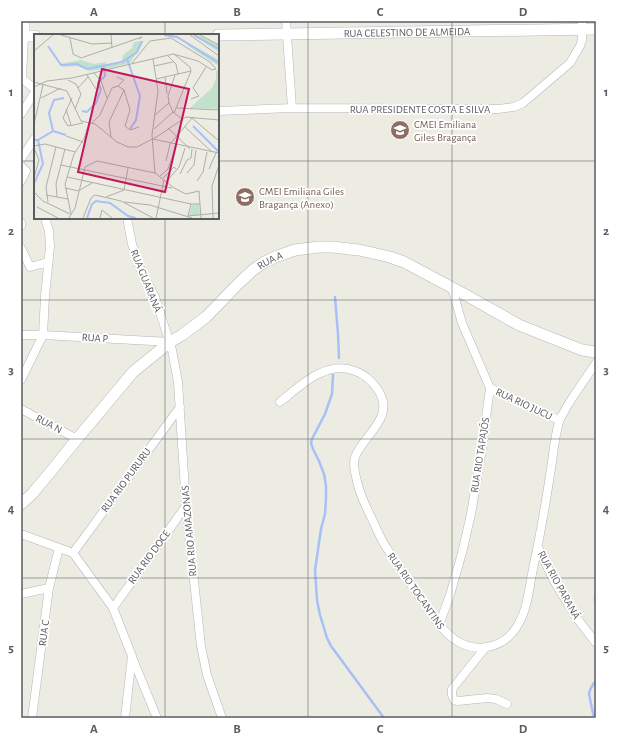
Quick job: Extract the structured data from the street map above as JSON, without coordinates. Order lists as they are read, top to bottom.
{
  "streets": {
    "street": [
      "RUA CELESTINO DE ALMEIDA",
      "RUA PRESIDENTE COSTA E SILVA",
      "RUA A",
      "RUA GUARANÁ",
      "RUA P",
      "RUA RIO JUCU",
      "RUA N",
      "RUA RIO TAPAJÓS",
      "RUA RIO PURURU",
      "RUA RIO AMAZONAS",
      "RUA RIO DOCE",
      "RUA RIO PARANÁ",
      "RUA RIO TOCANTINS",
      "RUA C"
    ]
  },
  "crossings": [
    ["RUA CELESTINO DE ALMEIDA", "RUA PRESIDENTE COSTA E SILVA"],
    ["RUA A", "RUA GUARANÁ"],
    ["RUA A", "RUA P"],
    ["RUA A", "RUA N"],
    ["RUA A", "RUA RIO AMAZONAS"],
    ["RUA GUARANÁ", "RUA P"],
    ["RUA GUARANÁ", "RUA RIO AMAZONAS"],
    ["RUA P", "RUA RIO AMAZONAS"],
    ["RUA RIO JUCU", "RUA RIO TAPAJÓS"],
    ["RUA RIO JUCU", "RUA RIO TOCANTINS"],
    ["RUA RIO TAPAJÓS", "RUA RIO TOCANTINS"],
    ["RUA RIO PURURU", "RUA RIO AMAZONAS"],
    ["RUA RIO AMAZONAS", "RUA RIO DOCE"],
    ["RUA RIO PARANÁ", "RUA RIO TOCANTINS"]
  ],
  "places": {
    "school or university": ["CMEI Emiliana Giles Bragança", "CMEI Emiliana Giles Bragança (Anexo)"]
  },
  "grid": {
    "columns": [
      "A",
      "B",
      "C",
      "D"
    ],
    "rows": [
      "1",
      "2",
      "3",
      "4",
      "5"
    ]
  }
}
